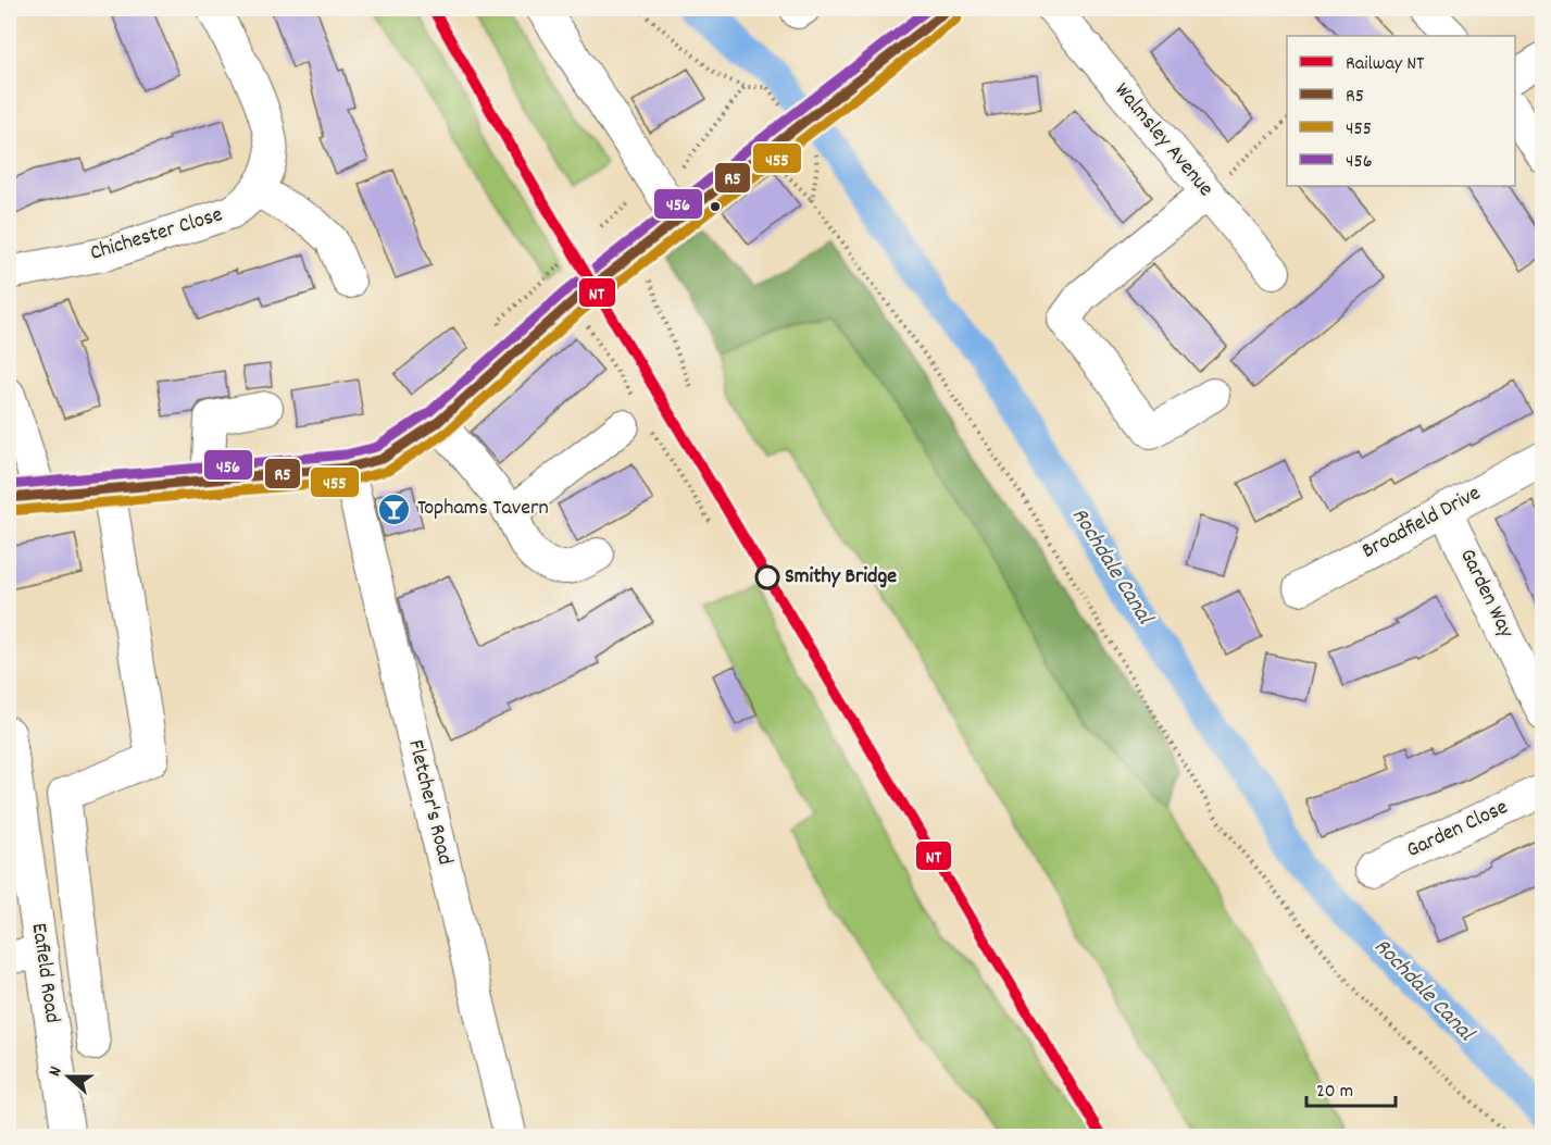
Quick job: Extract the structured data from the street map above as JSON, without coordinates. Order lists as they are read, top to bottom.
{
  "streets": {
    "street": [
      "Walmsley Avenue",
      "Chichester Close",
      "Broadfield Drive",
      "Garden Way",
      "Fletcher's Road",
      "Garden Close",
      "Eafield Road"
    ]
  },
  "crossings": [
    ["Broadfield Drive", "Garden Way"]
  ],
  "water": ["Rochdale Canal"],
  "places": {
    "bar": ["Tophams Tavern"],
    "other": ["Smithy Bridge"]
  },
  "lines": [
    "rail line NT",
    "transit line R5",
    "transit line 456",
    "transit line 455"
  ],
  "legend": [
    "Railway NT",
    "R5",
    "455",
    "456"
  ],
  "scale_bar": "20 m",
  "north": "left"
}
